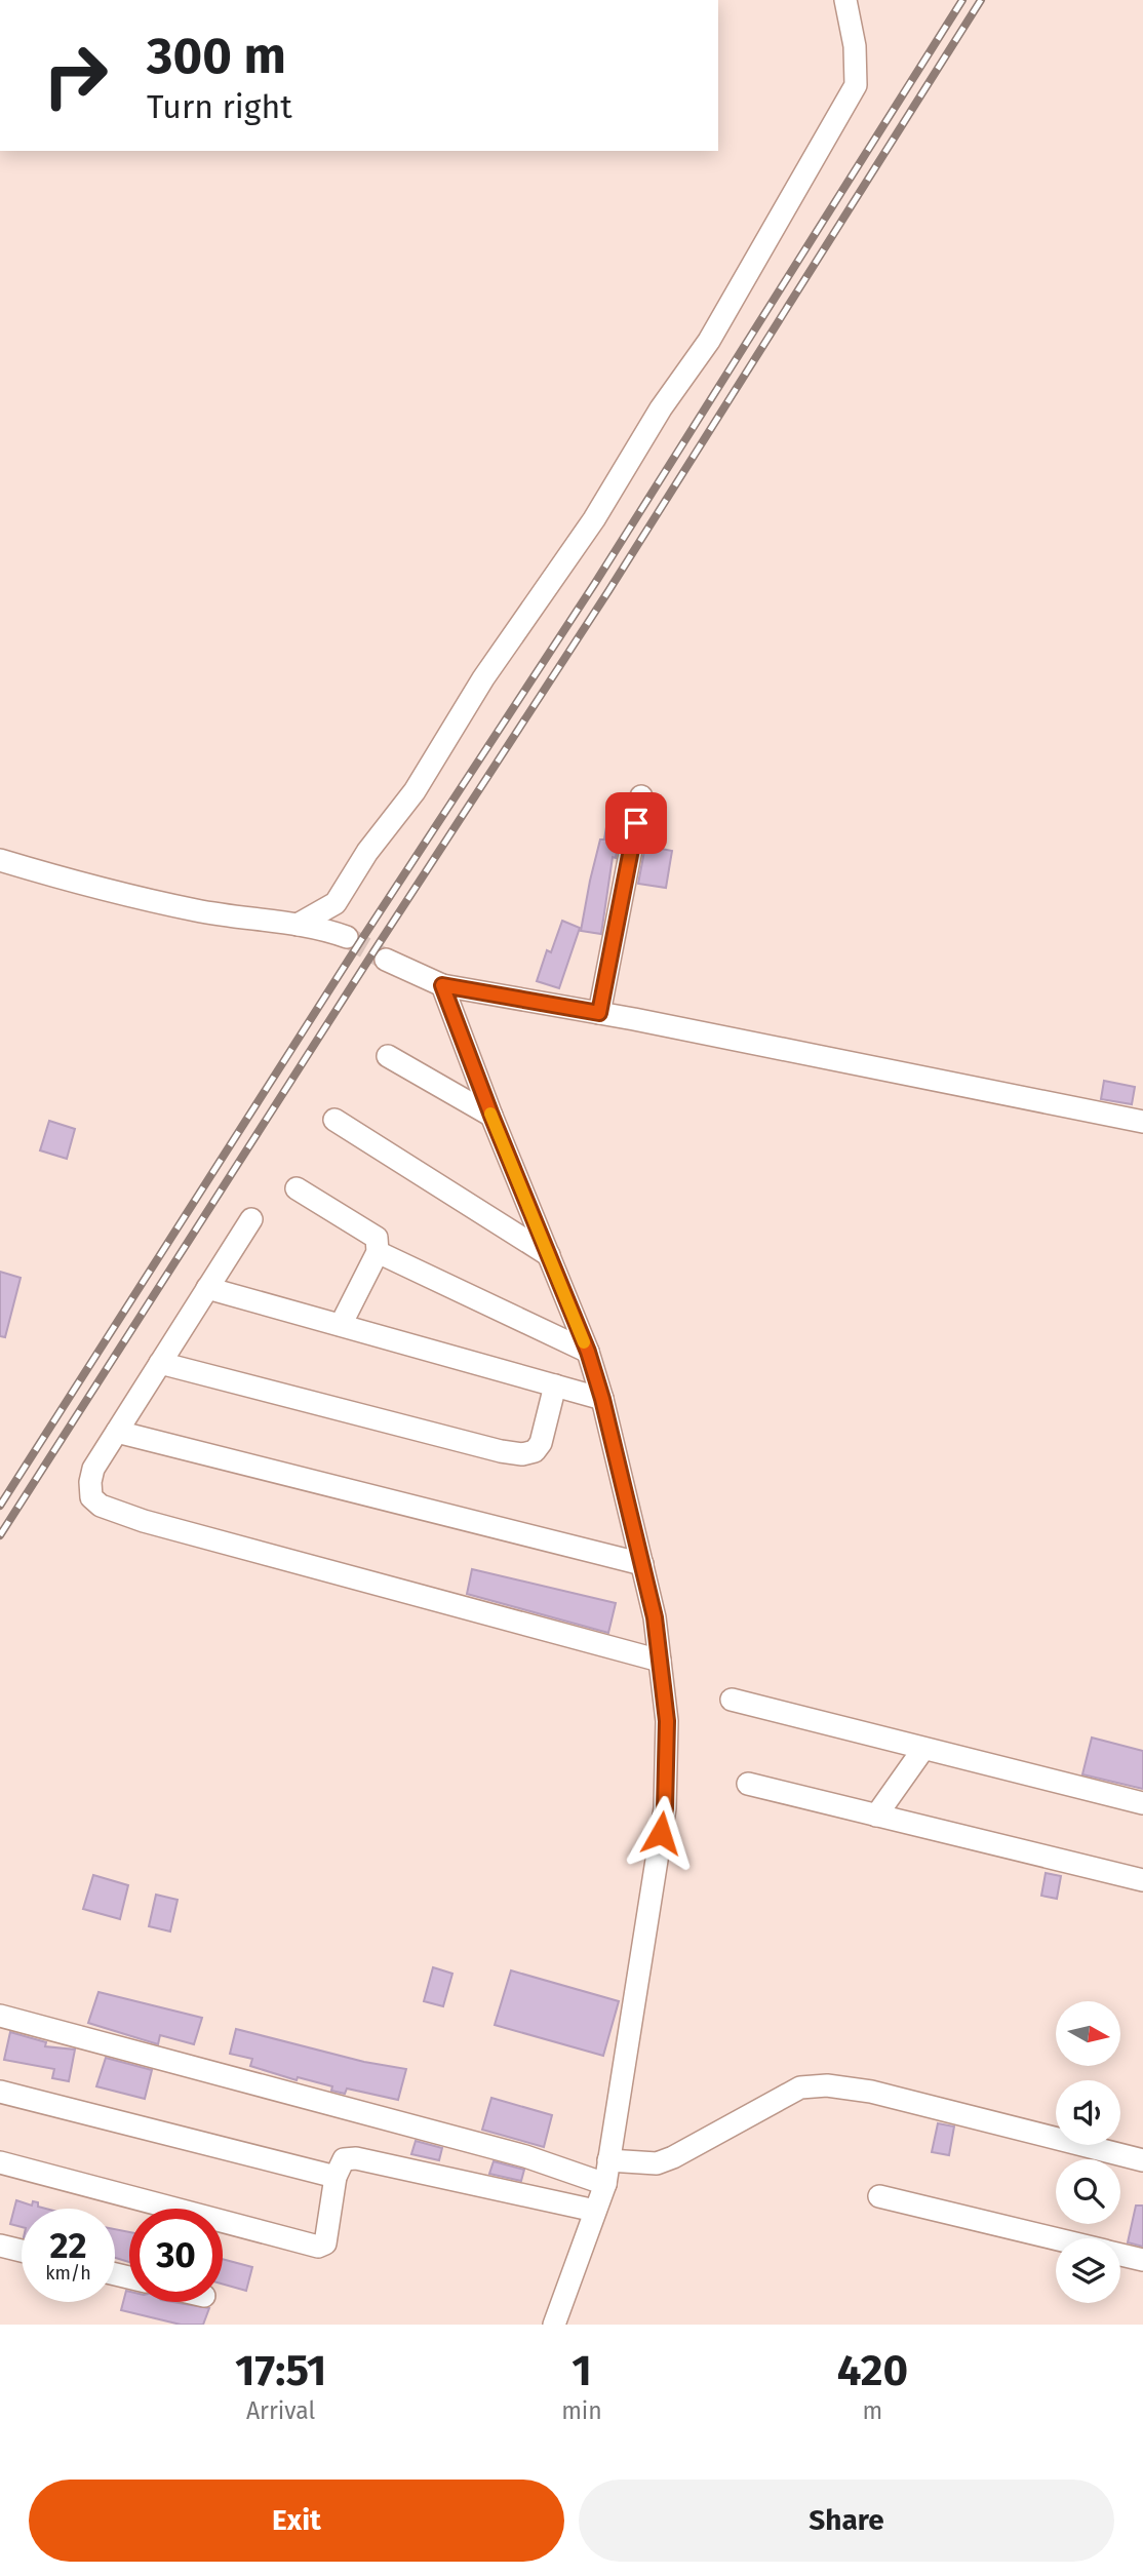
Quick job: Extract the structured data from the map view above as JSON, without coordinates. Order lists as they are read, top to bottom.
{
  "north": "right",
  "page": {
    "turn": ["300 m", "Turn right"],
    "speed": "22 km/h",
    "limit": "30",
    "eta": [
      "17:51",
      "Arrival",
      "1",
      "min",
      "420",
      "m"
    ],
    "buttons": ["Exit", "Share"]
  }
}
